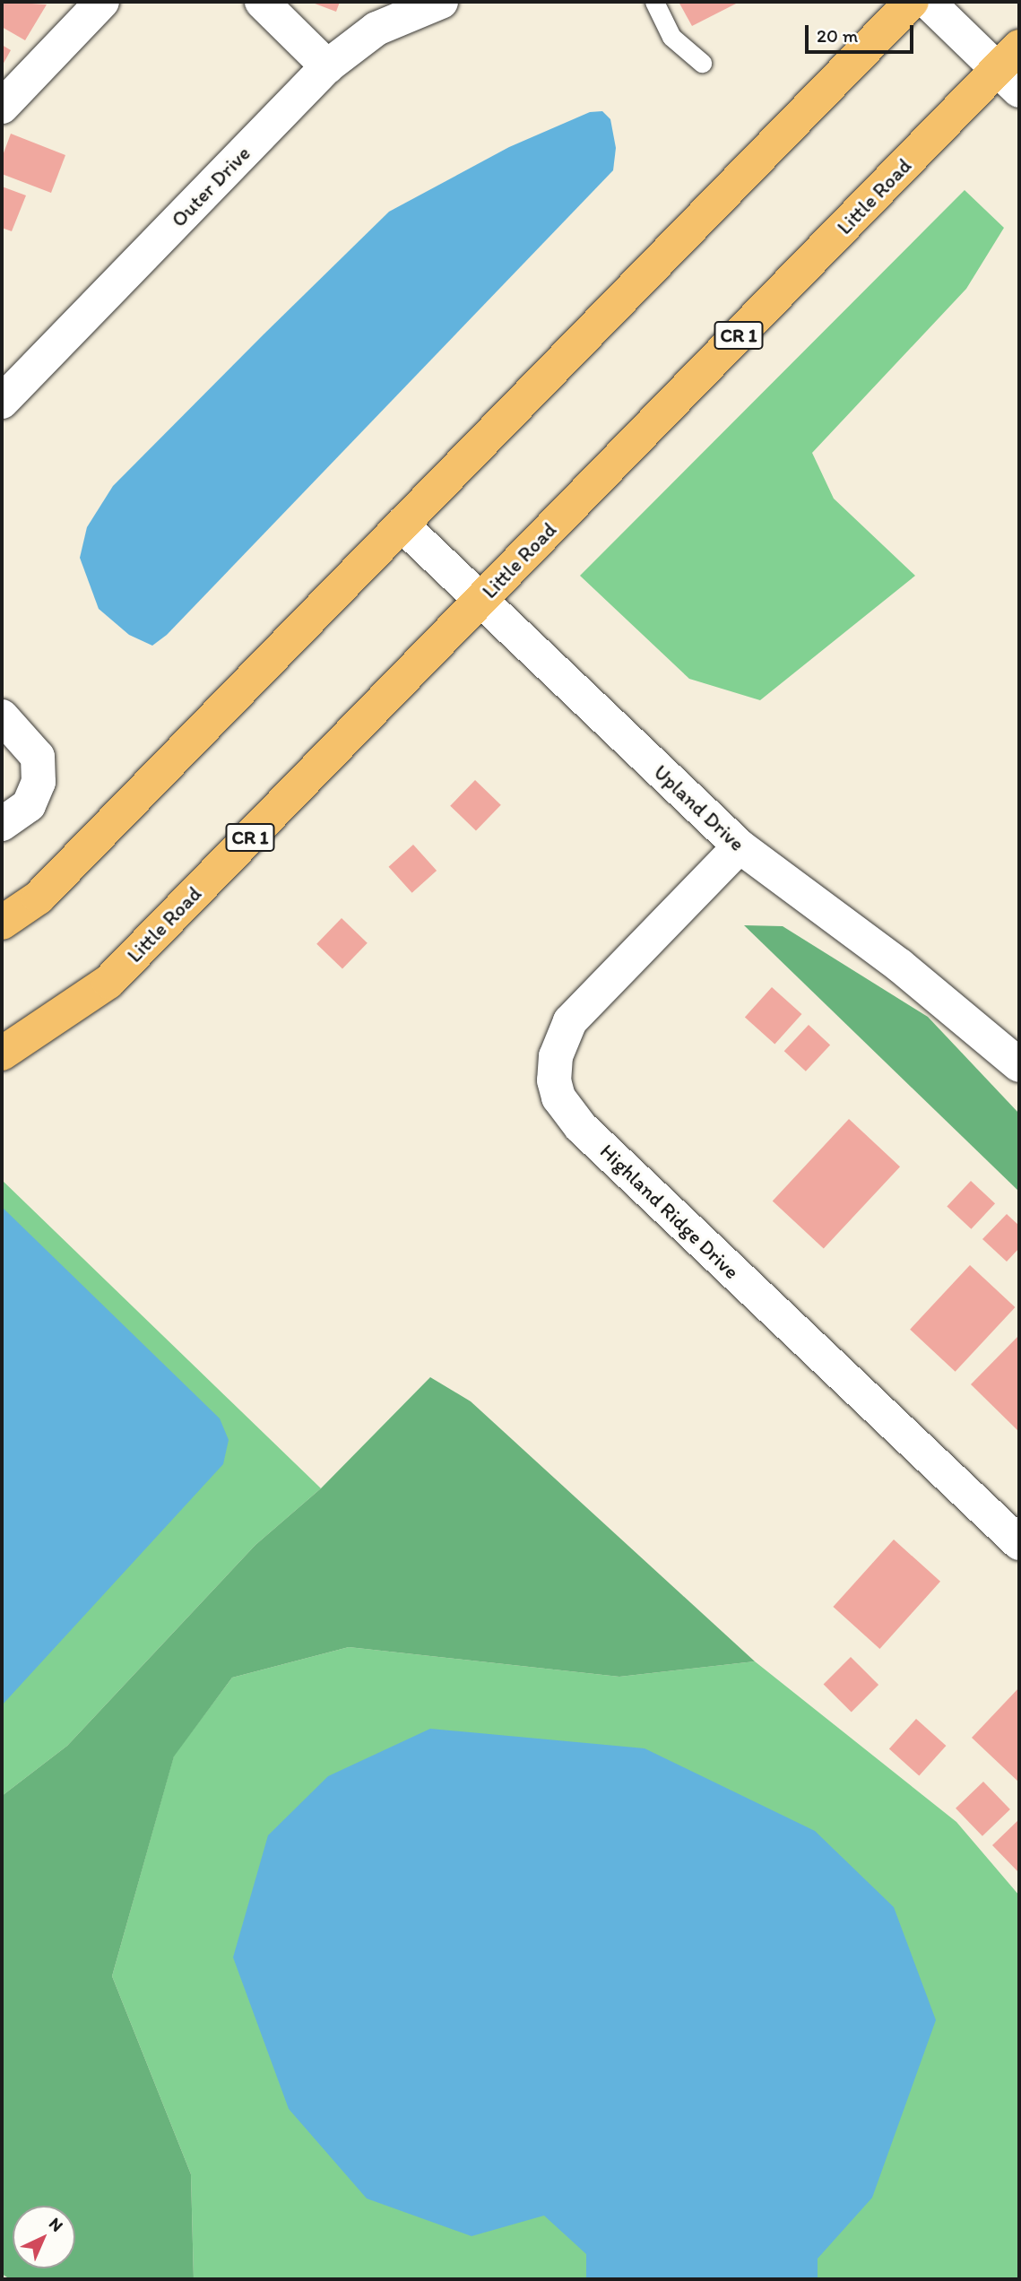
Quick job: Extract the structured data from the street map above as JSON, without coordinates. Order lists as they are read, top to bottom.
{
  "streets": {
    "main road": ["Little Road", "CR 1"],
    "street": ["Outer Drive", "Upland Drive", "Highland Ridge Drive"]
  },
  "crossings": [
    ["Little Road", "Upland Drive"],
    ["Upland Drive", "Highland Ridge Drive"]
  ],
  "scale_bar": "20 m",
  "north": "top right"
}
